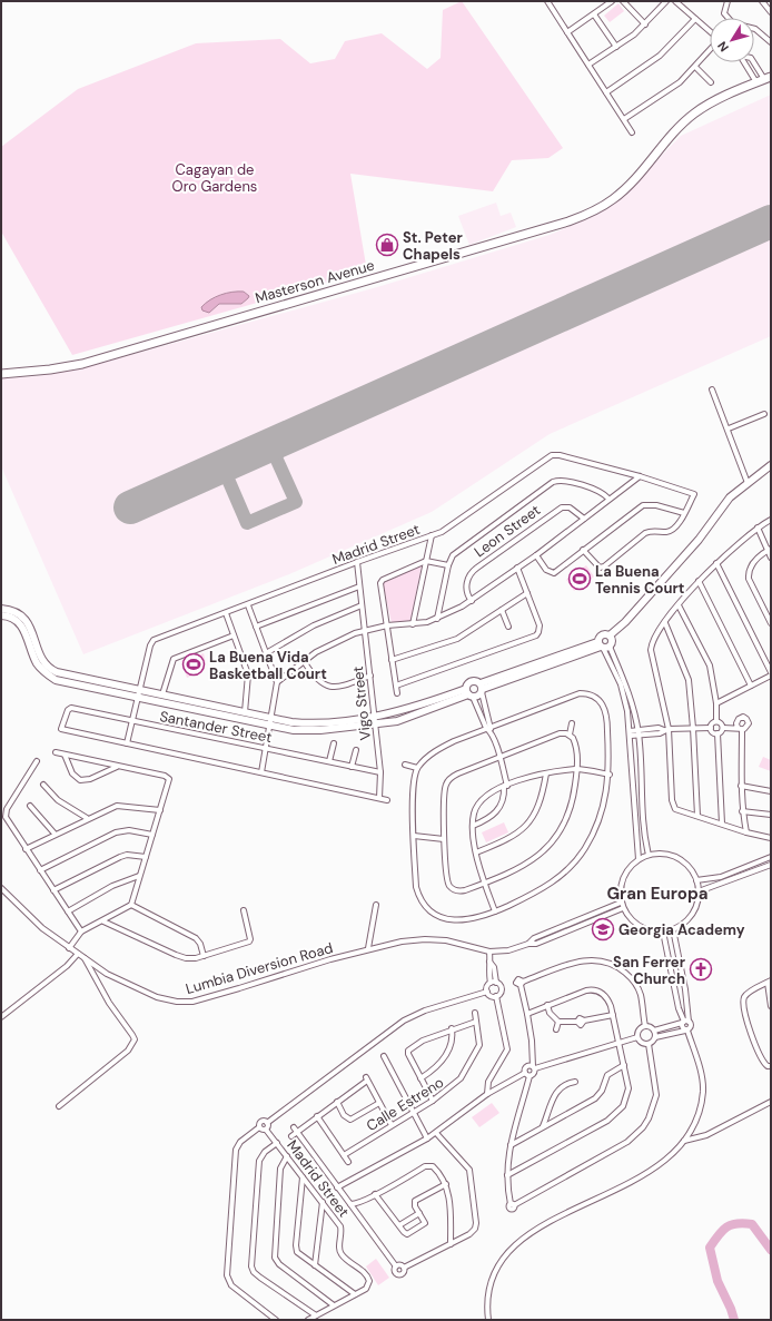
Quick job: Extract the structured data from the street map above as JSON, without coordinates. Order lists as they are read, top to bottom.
{
  "streets": {
    "main road": ["Masterson Avenue"],
    "street": [
      "Leon Street",
      "Madrid Street",
      "Vigo Street",
      "Santander Street",
      "Lumbia Diversion Road",
      "Calle Estreno"
    ]
  },
  "crossings": [
    ["Madrid Street", "Vigo Street"],
    ["Madrid Street", "Santander Street"],
    ["Vigo Street", "Santander Street"]
  ],
  "districts": ["Gran Europa"],
  "parks": ["Cagayan de Oro Gardens"],
  "places": {
    "shop": ["St. Peter Chapels"],
    "sports": ["La Buena Tennis Court", "La Buena Vida Basketball Court"],
    "school or university": ["Georgia Academy"],
    "church": ["San Ferrer Church"]
  },
  "north": "bottom left"
}
